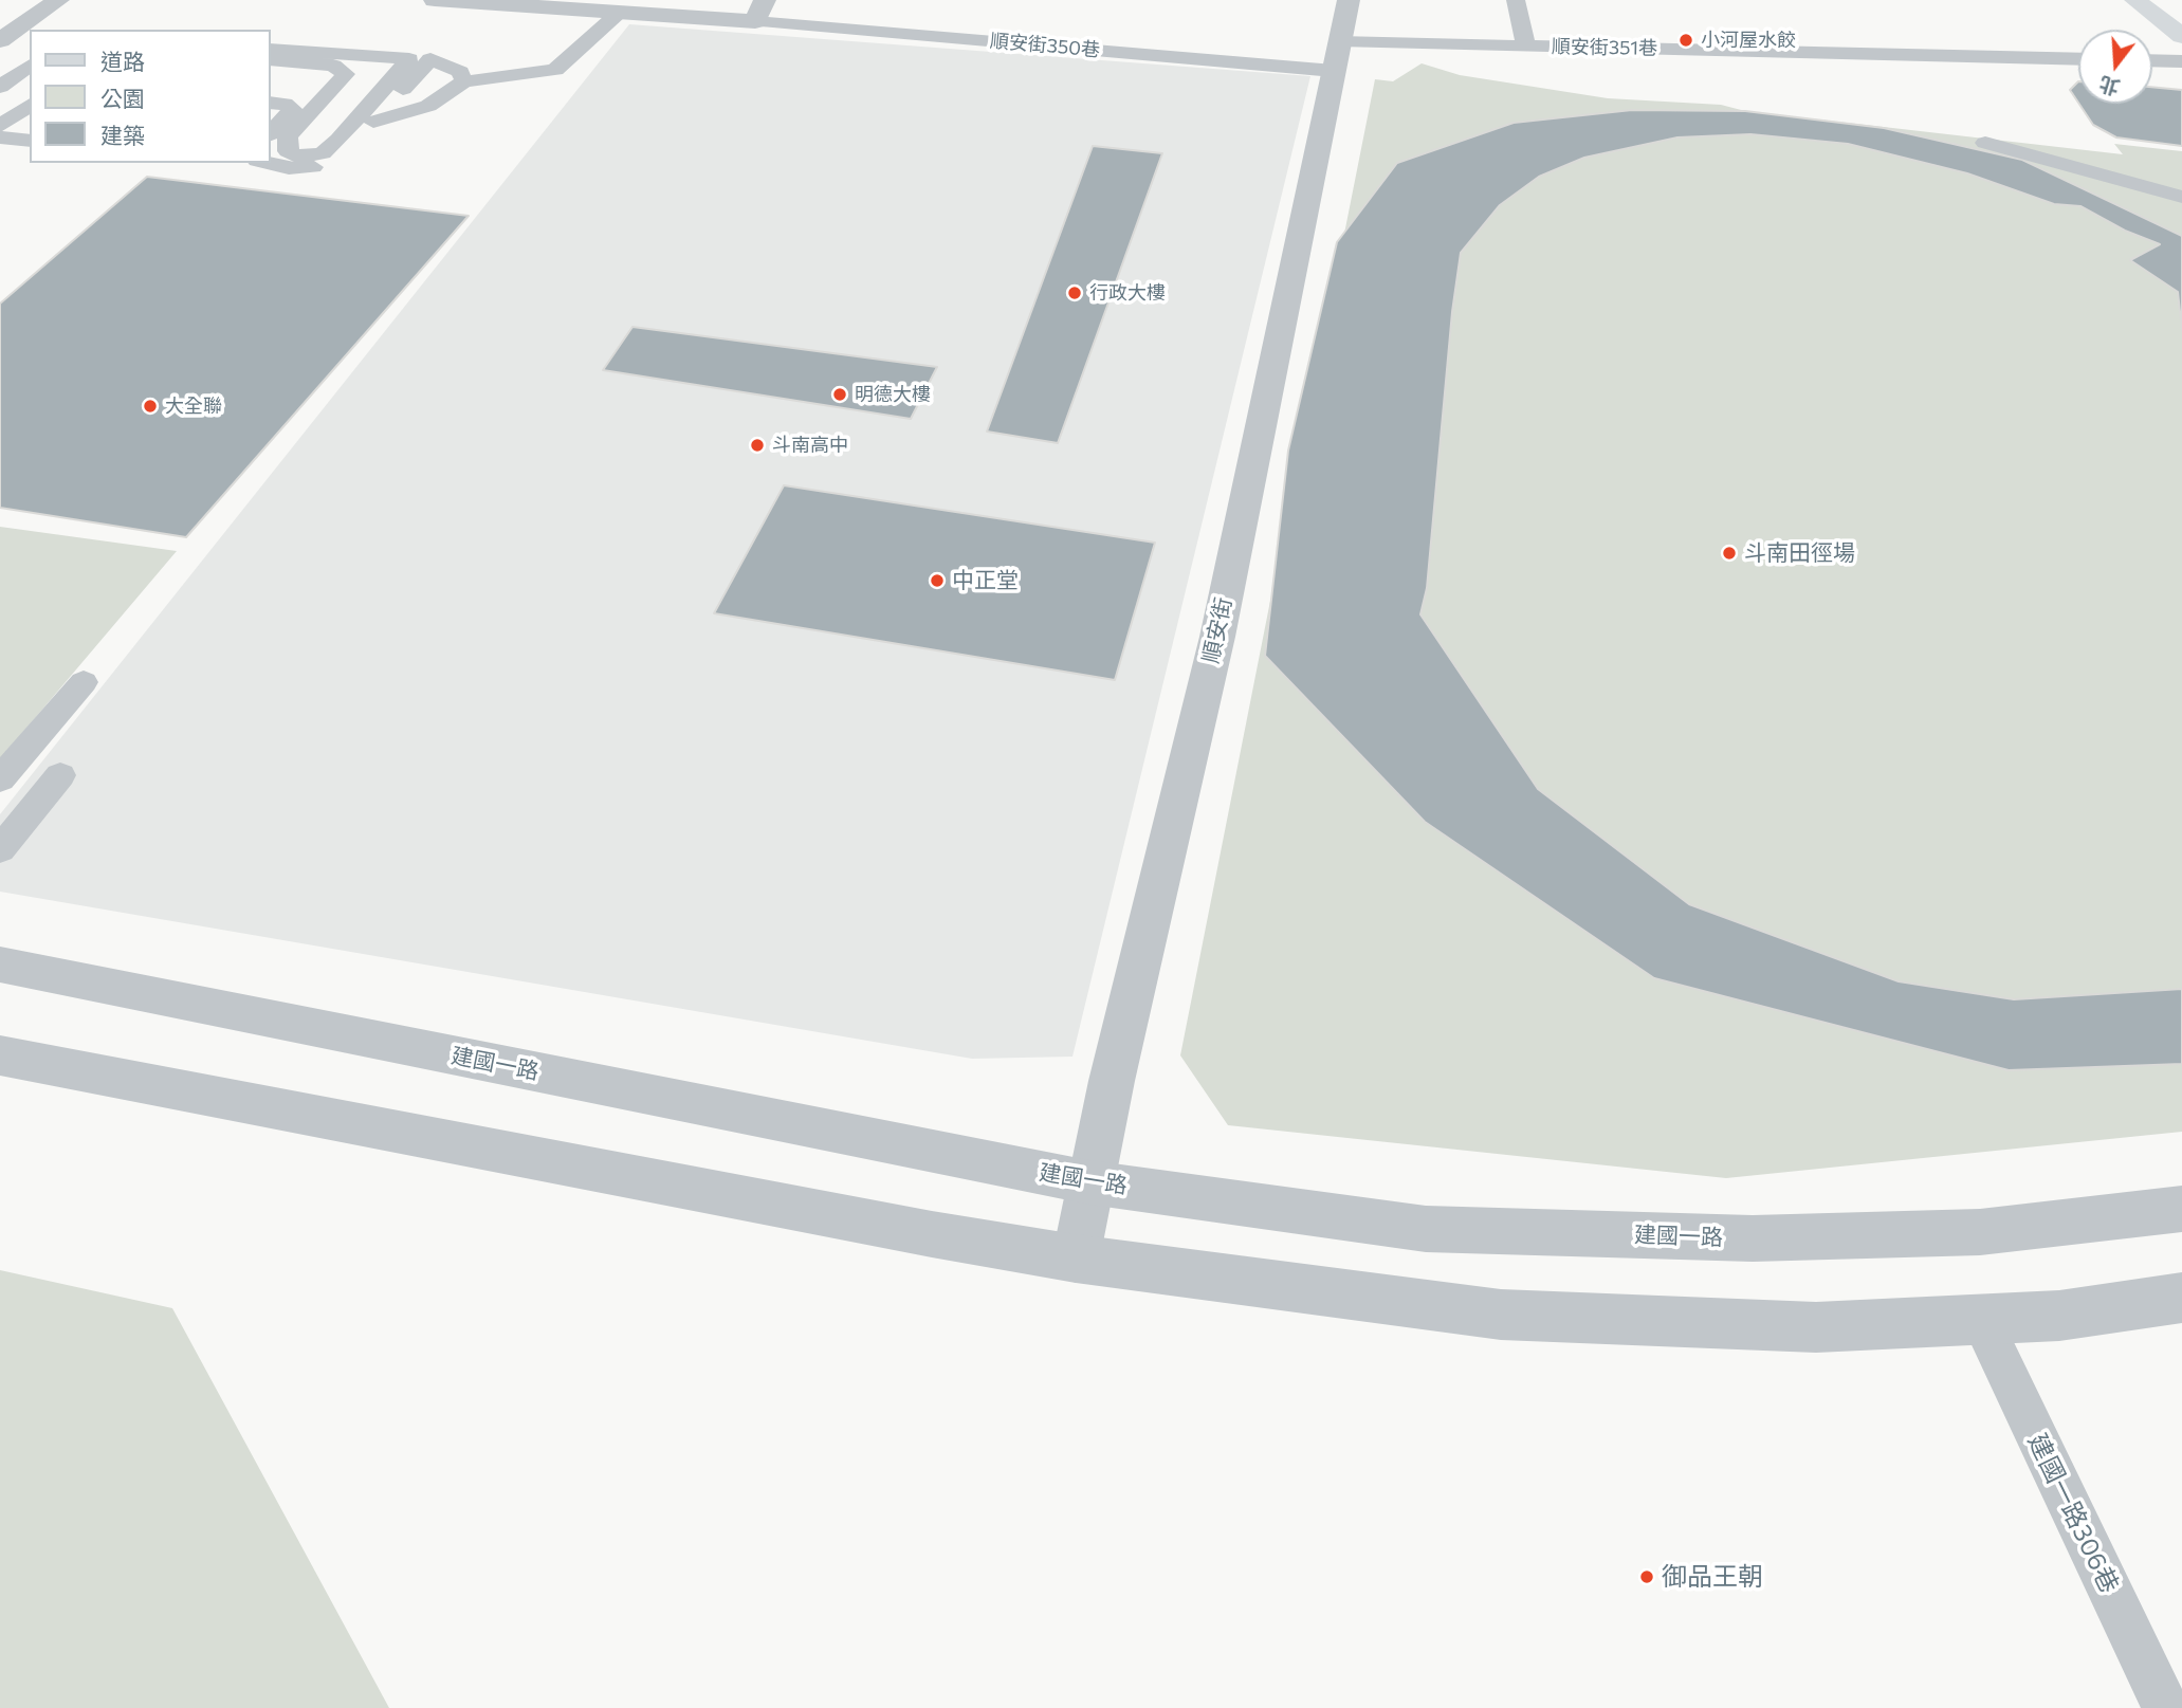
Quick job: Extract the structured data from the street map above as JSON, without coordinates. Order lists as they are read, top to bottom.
{
  "streets": {
    "street": ["順安街", "建國一路"],
    "lane": ["順安街350巷", "順安街351巷", "建國一路306巷"]
  },
  "crossings": [
    ["順安街350巷", "順安街351巷"],
    ["順安街350巷", "順安街"],
    ["順安街351巷", "順安街"],
    ["順安街", "建國一路"]
  ],
  "places": [
    "小河屋水餃",
    "行政大樓",
    "明德大樓",
    "大全聯",
    "斗南高中",
    "斗南田徑場",
    "中正堂",
    "御品王朝"
  ],
  "legend": ["道路", "公園", "建築"],
  "north": "bottom"
}
